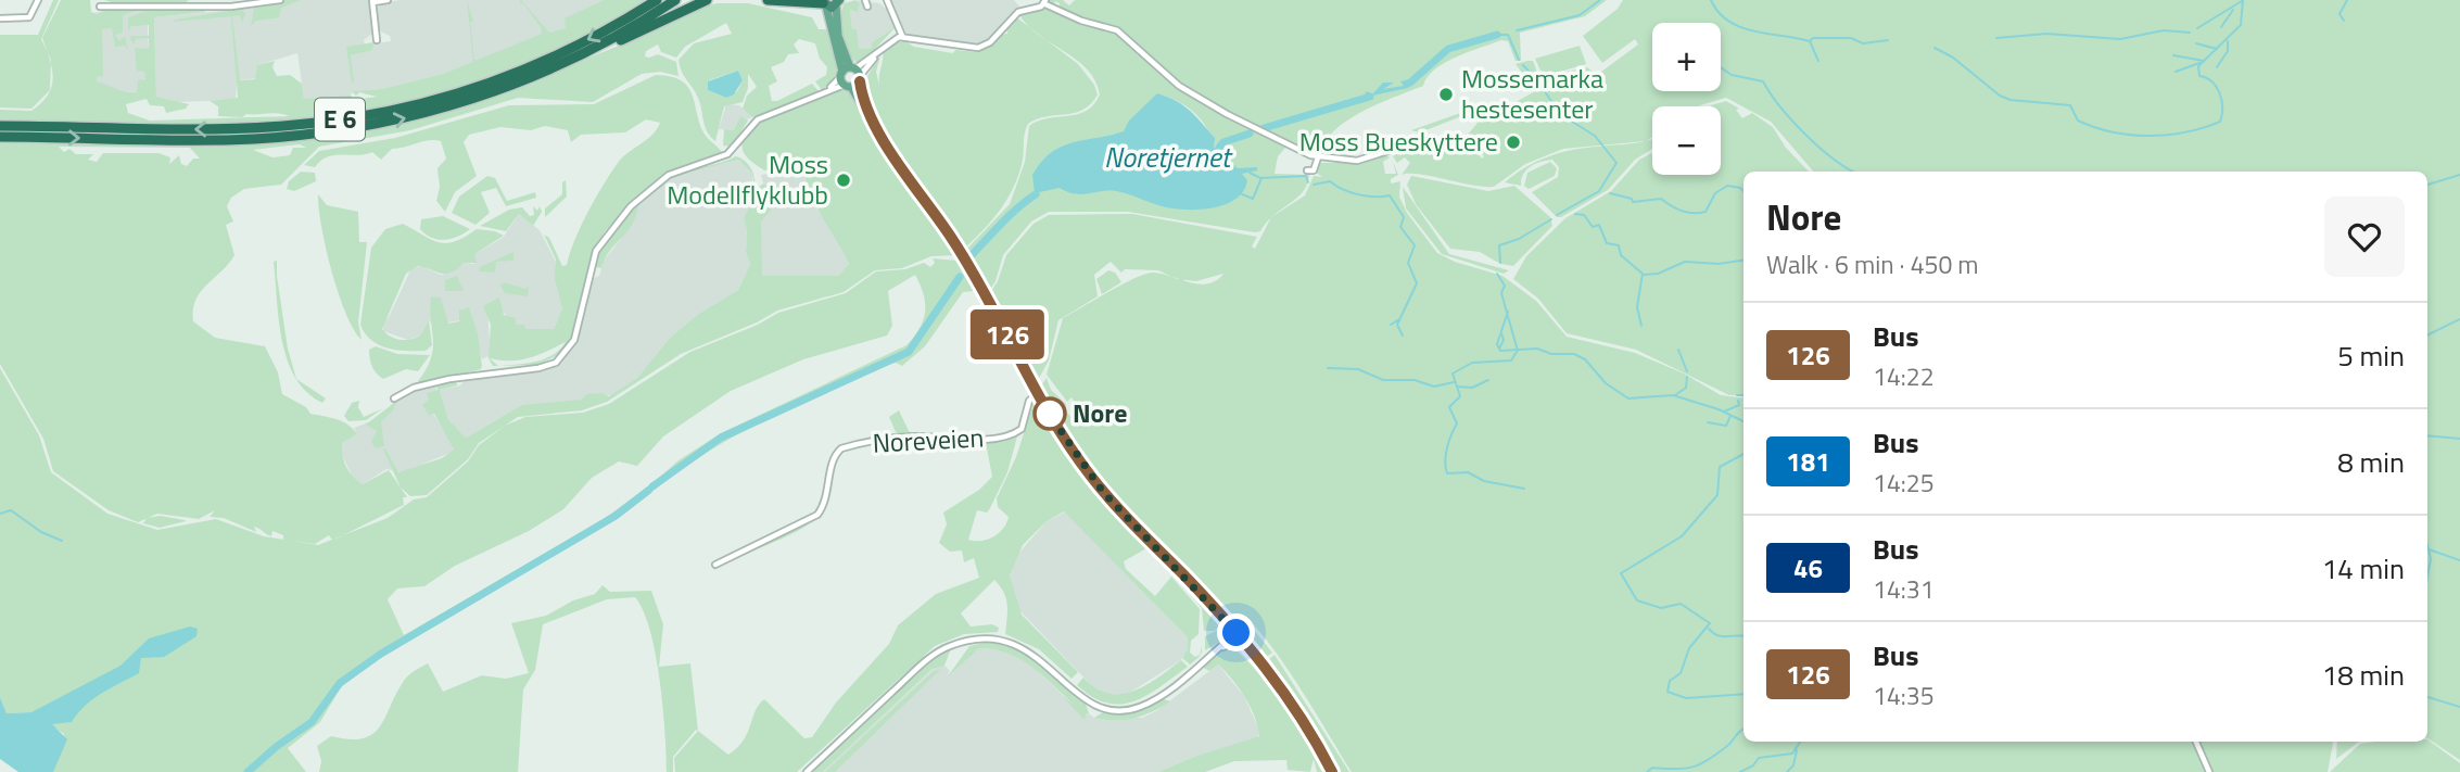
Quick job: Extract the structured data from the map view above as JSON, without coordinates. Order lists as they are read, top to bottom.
{
  "streets": {
    "highway": ["E 6"],
    "street": ["Noreveien"]
  },
  "water": ["Noretjernet"],
  "places": [
    "Mossemarka hestesenter",
    "Moss Bueskyttere",
    "Moss Modellflyklubb",
    "Nore"
  ],
  "lines": ["bus line 126"],
  "page": {
    "on_map": "126",
    "map_buttons": ["+", "−"],
    "heading": ["Nore", "Walk · 6 min · 450 m"],
    "list": [
      {
        "mark": "126",
        "name": "Bus",
        "note": "14:22",
        "value": "5 min"
      },
      {
        "mark": "181",
        "name": "Bus",
        "note": "14:25",
        "value": "8 min"
      },
      {
        "mark": "46",
        "name": "Bus",
        "note": "14:31",
        "value": "14 min"
      },
      {
        "mark": "126",
        "name": "Bus",
        "note": "14:35",
        "value": "18 min"
      }
    ]
  }
}
